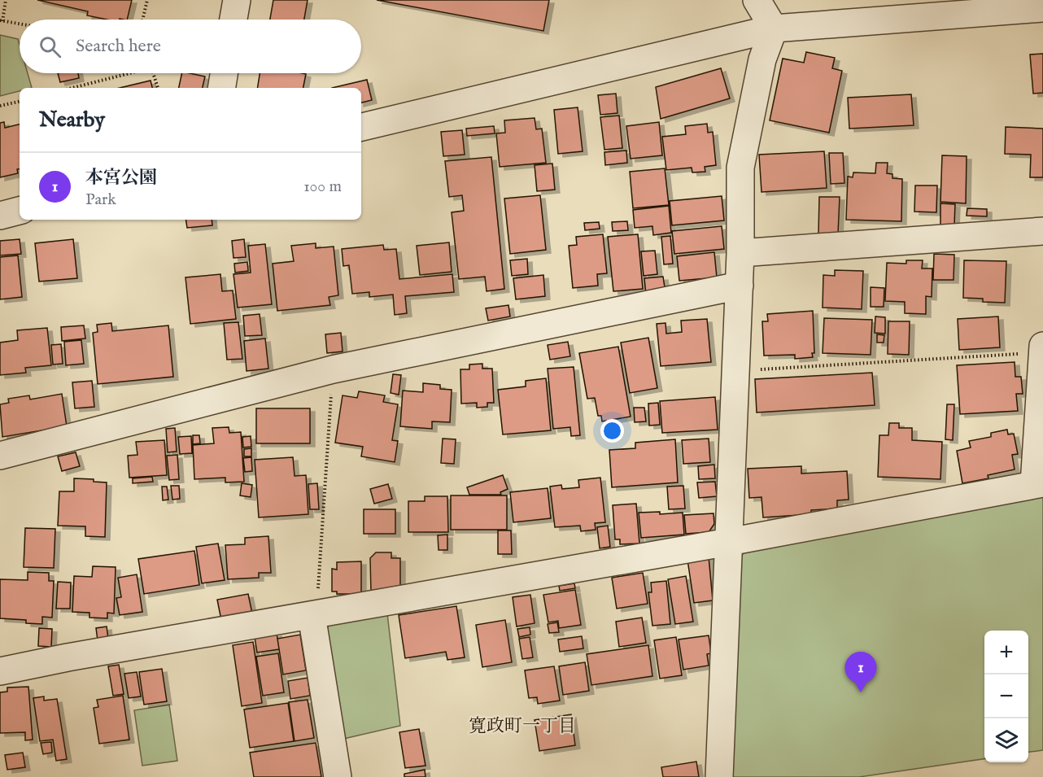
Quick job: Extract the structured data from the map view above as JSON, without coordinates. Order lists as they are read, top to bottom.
{
  "districts": ["寛政町一丁目"],
  "page": {
    "search": "Search here",
    "heading": "Nearby",
    "list": [
      {
        "mark": "1",
        "name": "本宮公園",
        "note": "Park",
        "value": "100 m"
      }
    ],
    "map_buttons": ["+", "−"],
    "pins": "1"
  }
}
